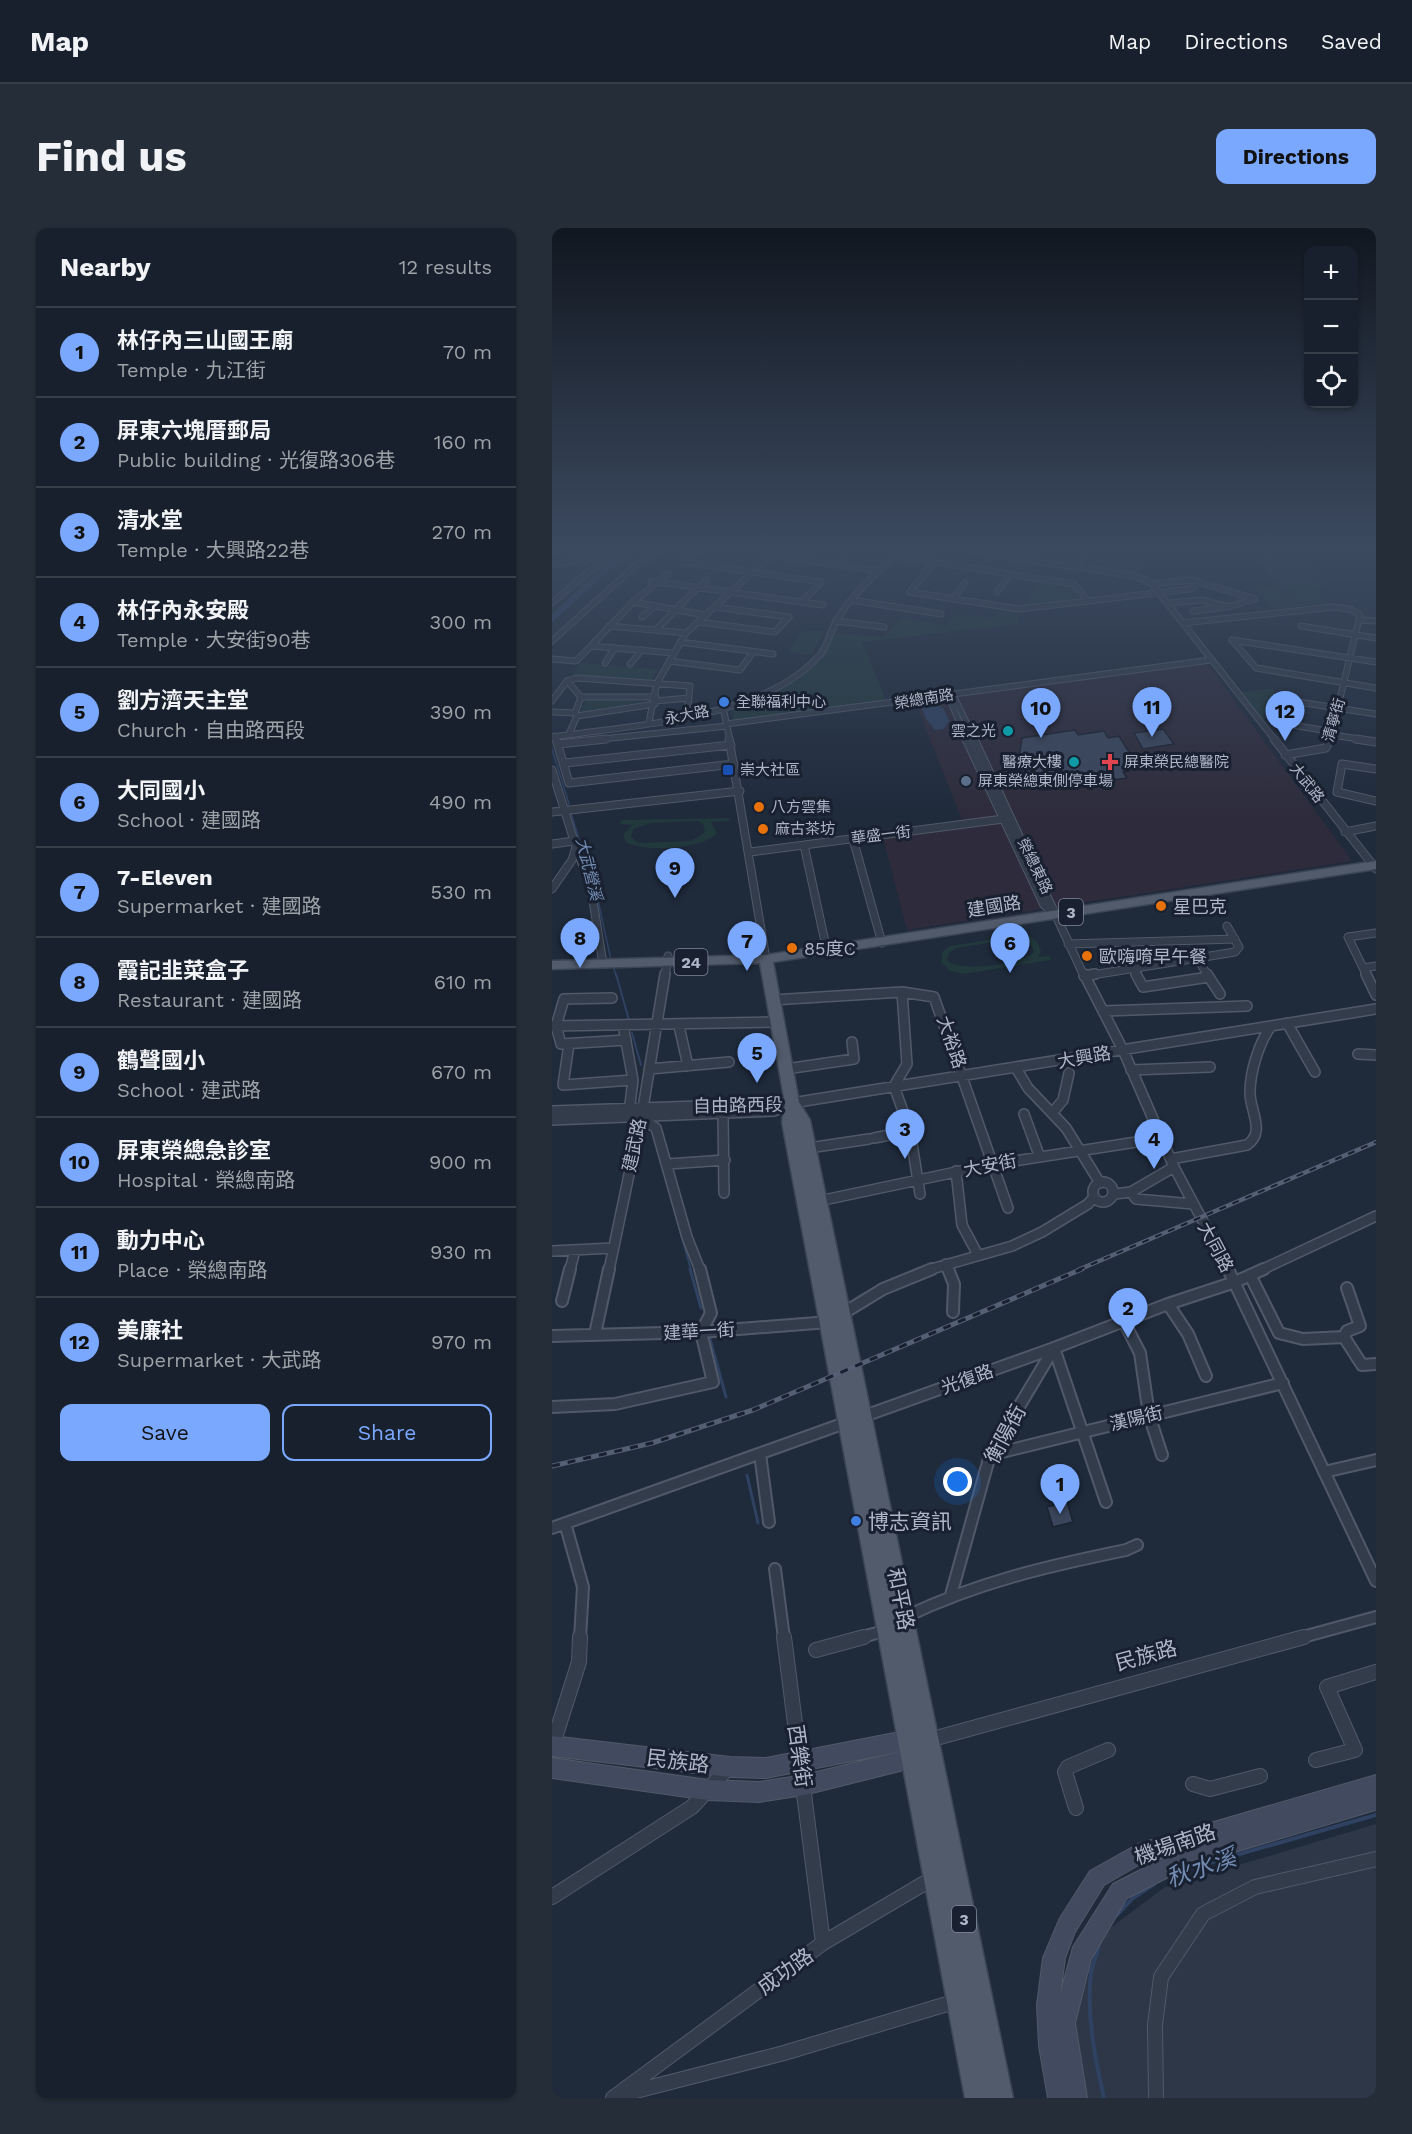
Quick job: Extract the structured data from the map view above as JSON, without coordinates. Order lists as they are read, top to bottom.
{
  "streets": {
    "main road": [
      "建國路",
      "3",
      "24",
      "和平路"
    ],
    "street": [
      "榮總南路",
      "永大路",
      "清寧街",
      "大武路",
      "華盛一街",
      "榮總東路",
      "大裕路",
      "大興路",
      "自由路西段",
      "建武路",
      "大安街",
      "大同路",
      "建華一街",
      "光復路",
      "漢陽街",
      "衡陽街",
      "民族路",
      "西樂街",
      "機場南路",
      "成功路"
    ]
  },
  "crossings": [
    ["榮總南路", "大武路"],
    ["榮總南路", "榮總東路"],
    ["清寧街", "大武路"],
    ["大武路", "建國路"],
    ["華盛一街", "榮總東路"],
    ["榮總東路", "建國路"],
    ["榮總東路", "大同路"],
    ["建國路", "建武路"],
    ["建國路", "大同路"],
    ["建國路", "和平路"],
    ["大裕路", "大興路"],
    ["大裕路", "大安街"],
    ["大裕路", "和平路"],
    ["大興路", "自由路西段"],
    ["大興路", "大同路"],
    ["大興路", "和平路"],
    ["自由路西段", "建武路"],
    ["自由路西段", "和平路"],
    ["建武路", "建華一街"],
    ["大安街", "大同路"],
    ["大安街", "和平路"],
    ["大同路", "光復路"],
    ["大同路", "漢陽街"],
    ["建華一街", "和平路"],
    ["光復路", "衡陽街"],
    ["光復路", "和平路"],
    ["漢陽街", "衡陽街"],
    ["和平路", "民族路"],
    ["和平路", "成功路"],
    ["民族路", "西樂街"],
    ["西樂街", "成功路"]
  ],
  "water": ["大武營溪", "秋水溪"],
  "places": {
    "other": [
      "全聯福利中心",
      "雲之光",
      "醫療大樓",
      "屏東榮總東側停車場",
      "八方雲集",
      "麻古茶坊",
      "星巴克",
      "85度C",
      "歐嗨唷早午餐",
      "博志資訊"
    ],
    "health": ["屏東榮民總醫院"],
    "transit": ["崇大社區"]
  },
  "page": {
    "header": "Map",
    "nav": ["Map", "Directions", "Saved"],
    "buttons": [
      "Directions",
      ["Save", "Share"]
    ],
    "title": "Find us",
    "heading": ["Nearby", "12 results"],
    "map_buttons": ["+", "−"],
    "list": [
      {
        "mark": "1",
        "name": "林仔內三山國王廟",
        "note": "Temple · 九江街",
        "value": "70 m"
      },
      {
        "mark": "2",
        "name": "屏東六塊厝郵局",
        "note": "Public building · 光復路306巷",
        "value": "160 m"
      },
      {
        "mark": "3",
        "name": "清水堂",
        "note": "Temple · 大興路22巷",
        "value": "270 m"
      },
      {
        "mark": "4",
        "name": "林仔內永安殿",
        "note": "Temple · 大安街90巷",
        "value": "300 m"
      },
      {
        "mark": "5",
        "name": "劉方濟天主堂",
        "note": "Church · 自由路西段",
        "value": "390 m"
      },
      {
        "mark": "6",
        "name": "大同國小",
        "note": "School · 建國路",
        "value": "490 m"
      },
      {
        "mark": "7",
        "name": "7-Eleven",
        "note": "Supermarket · 建國路",
        "value": "530 m"
      },
      {
        "mark": "8",
        "name": "霞記韭菜盒子",
        "note": "Restaurant · 建國路",
        "value": "610 m"
      },
      {
        "mark": "9",
        "name": "鶴聲國小",
        "note": "School · 建武路",
        "value": "670 m"
      },
      {
        "mark": "10",
        "name": "屏東榮總急診室",
        "note": "Hospital · 榮總南路",
        "value": "900 m"
      },
      {
        "mark": "11",
        "name": "動力中心",
        "note": "Place · 榮總南路",
        "value": "930 m"
      },
      {
        "mark": "12",
        "name": "美廉社",
        "note": "Supermarket · 大武路",
        "value": "970 m"
      }
    ],
    "pins": [
      "11",
      "10",
      "12",
      "9",
      "8",
      "7",
      "6",
      "5",
      "3",
      "4",
      "2",
      "1"
    ]
  }
}
